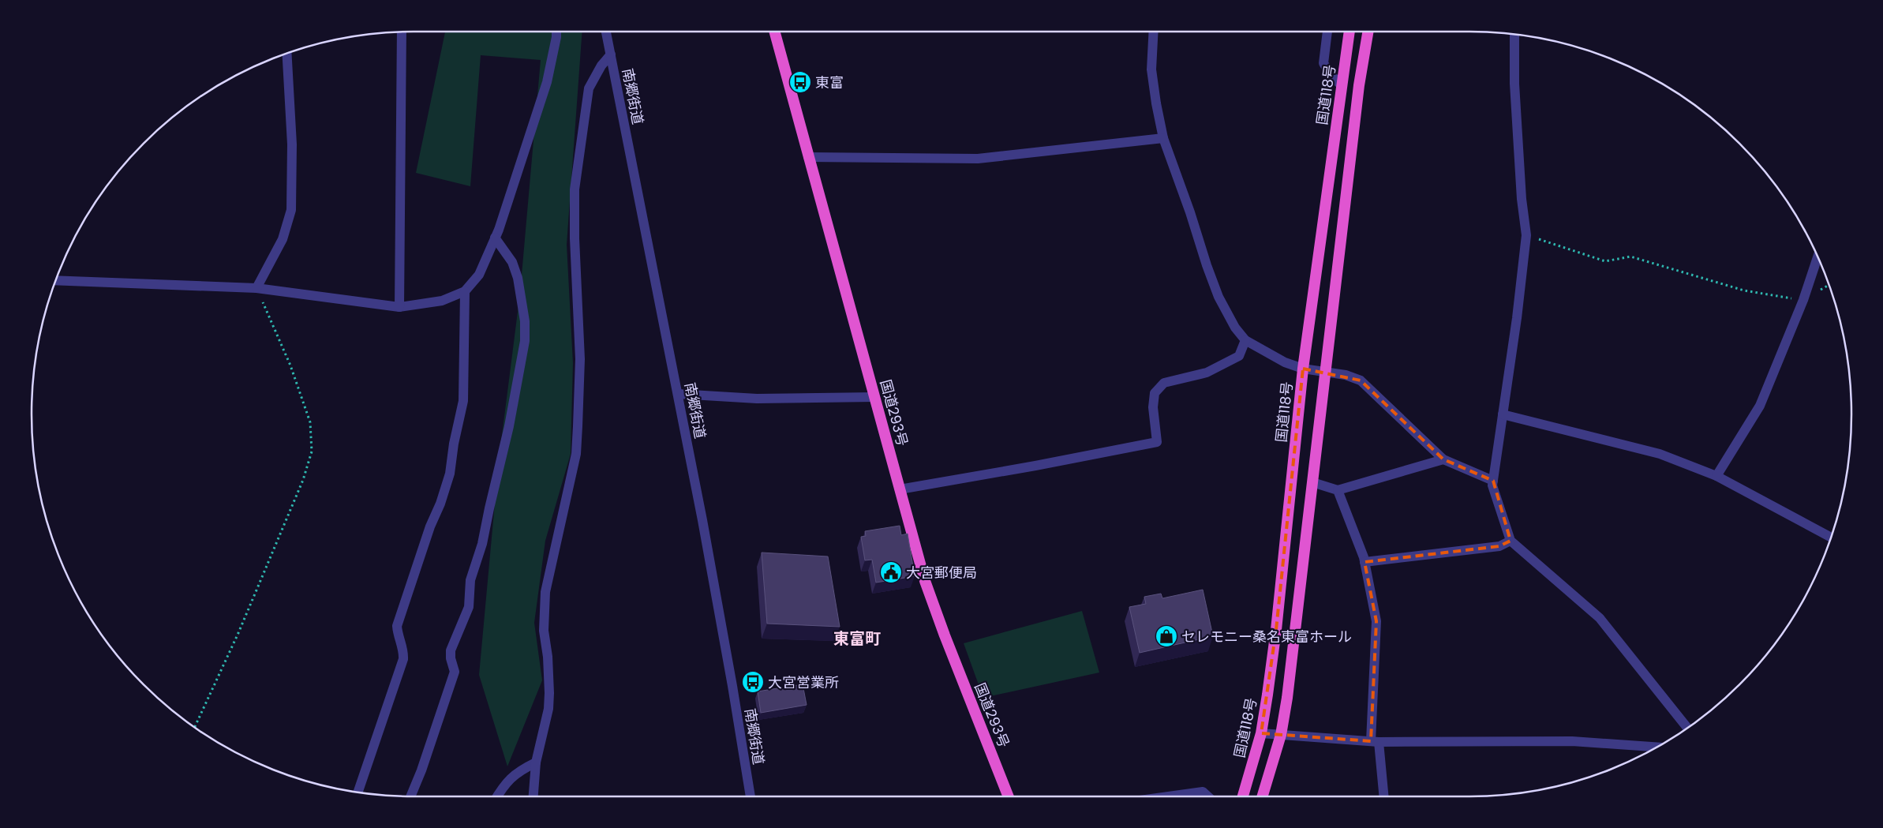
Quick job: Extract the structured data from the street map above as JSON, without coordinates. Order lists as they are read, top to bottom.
{
  "streets": {
    "highway": ["国道118号", "国道293号"],
    "street": ["南郷街道"]
  },
  "districts": ["東富町"],
  "places": {
    "bus stop": ["東富", "大宮営業所"],
    "public building": ["大宮郵便局"],
    "shop": ["セレモニー桑名東富ホール"]
  }
}
